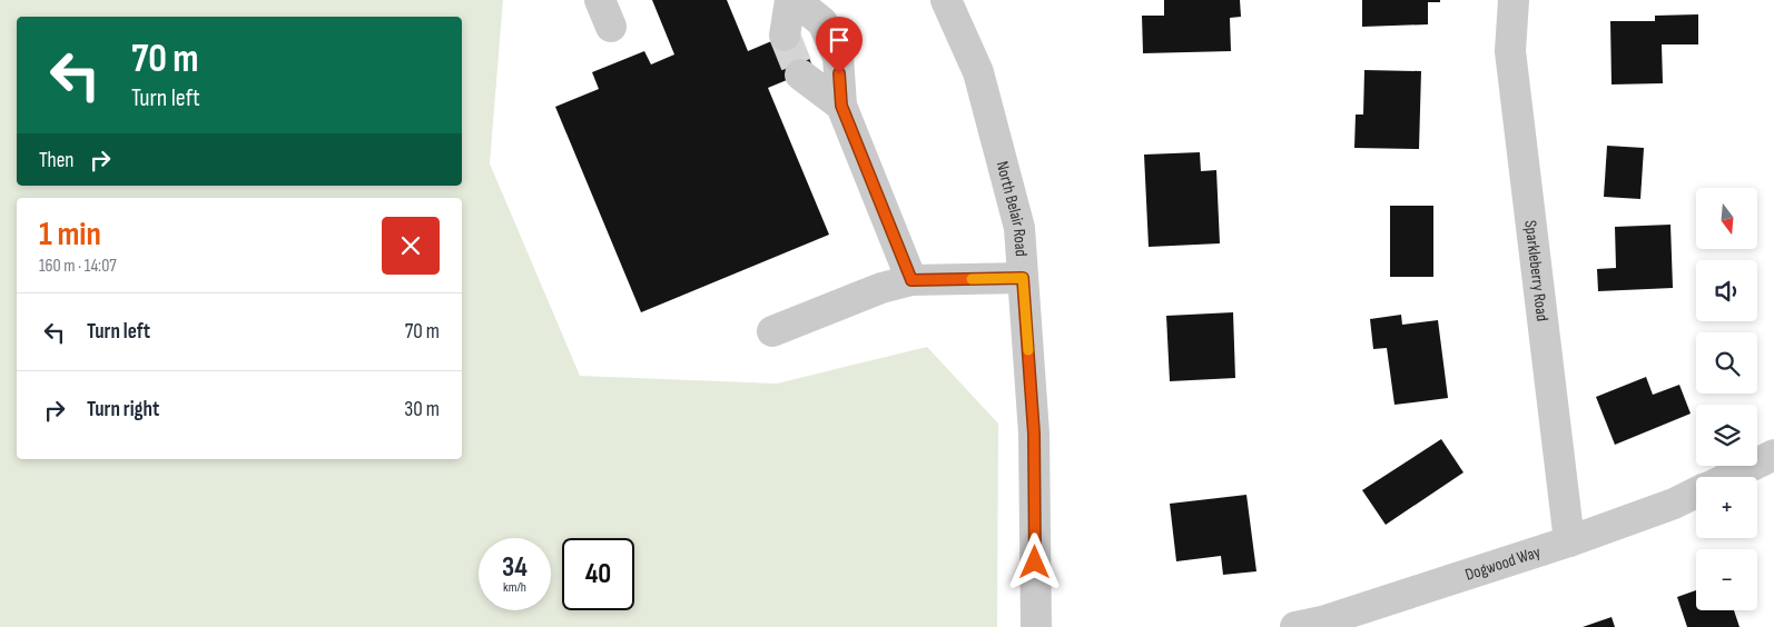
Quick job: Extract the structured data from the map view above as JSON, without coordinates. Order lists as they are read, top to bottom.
{
  "streets": {
    "street": ["North Belair Road", "Sparkleberry Road", "Dogwood Way"]
  },
  "crossings": [
    ["Sparkleberry Road", "Dogwood Way"]
  ],
  "north": "bottom",
  "page": {
    "turn": ["70 m", "Turn left"],
    "then": "Then",
    "map_buttons": ["+", "−"],
    "heading": ["1 min", "160 m · 14:07"],
    "list": [
      {
        "name": "Turn left",
        "value": "70 m"
      },
      {
        "name": "Turn right",
        "value": "30 m"
      }
    ],
    "speed": "34 km/h",
    "limit": "40"
  }
}
